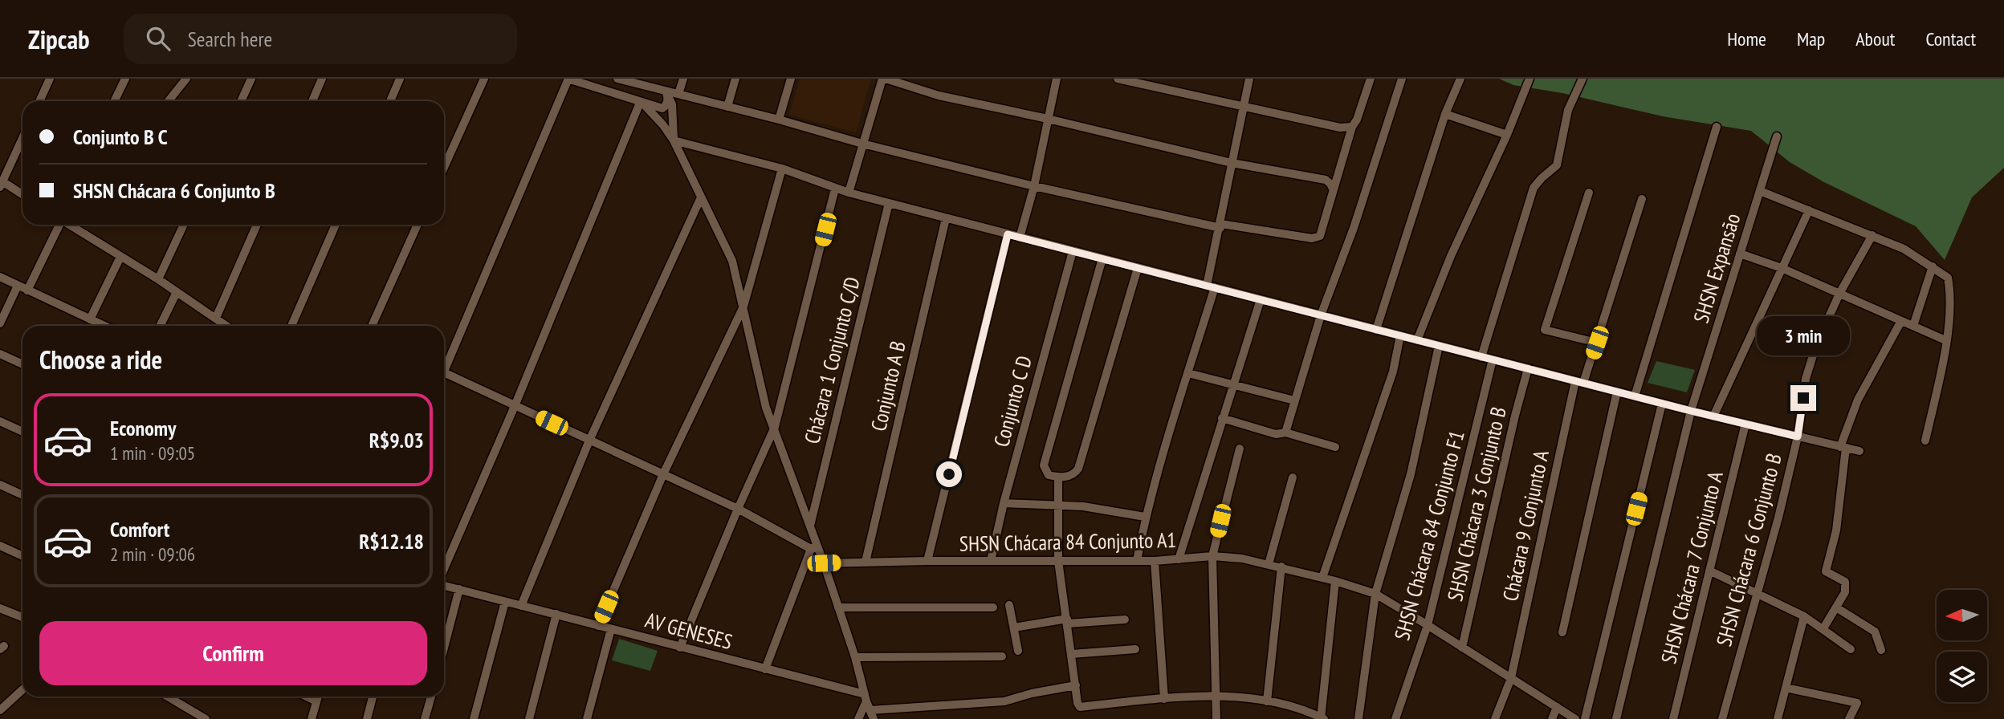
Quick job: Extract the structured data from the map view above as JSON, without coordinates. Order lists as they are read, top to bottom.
{
  "streets": {
    "street": [
      "SHSN Expansão",
      "Chácara 1 Conjunto C/D",
      "Conjunto A B",
      "Conjunto C D",
      "SHSN Chácara 3 Conjunto B",
      "Chácara 9 Conjunto A",
      "SHSN Chácara 84 Conjunto F1",
      "SHSN Chácara 84 Conjunto A1",
      "SHSN Chácara 6 Conjunto B",
      "SHSN Chácara 7 Conjunto A",
      "AV GENESES"
    ]
  },
  "crossings": [
    ["Conjunto A B", "SHSN Chácara 84 Conjunto A1"],
    ["Conjunto C D", "SHSN Chácara 84 Conjunto A1"],
    ["SHSN Chácara 3 Conjunto B", "SHSN Chácara 84 Conjunto A1"],
    ["Chácara 9 Conjunto A", "SHSN Chácara 84 Conjunto A1"],
    ["SHSN Chácara 84 Conjunto F1", "SHSN Chácara 84 Conjunto A1"]
  ],
  "north": "left",
  "page": {
    "header": "Zipcab",
    "search": "Search here",
    "nav": [
      "Home",
      "Map",
      "About",
      "Contact"
    ],
    "banner": ["Conjunto B C", "SHSN Chácara 6 Conjunto B"],
    "bubble": "3 min",
    "heading": "Choose a ride",
    "list": [
      {
        "name": "Economy",
        "note": "1 min · 09:05",
        "value": "R$9.03"
      },
      {
        "name": "Comfort",
        "note": "2 min · 09:06",
        "value": "R$12.18"
      }
    ],
    "buttons": "Confirm"
  }
}
